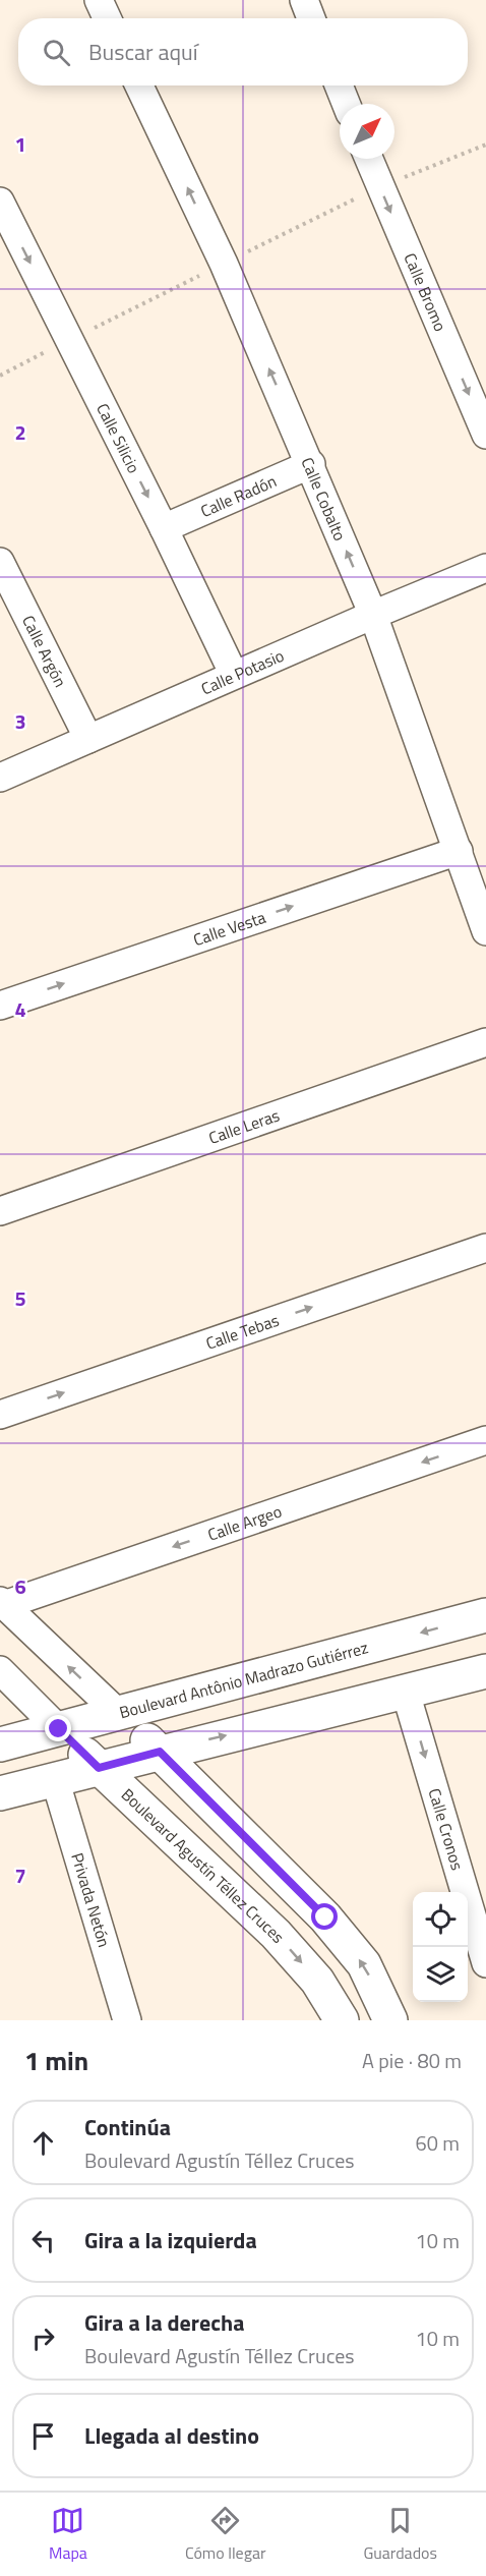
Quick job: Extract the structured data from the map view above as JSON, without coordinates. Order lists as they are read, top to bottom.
{
  "streets": {
    "street": [
      "Calle Bromo",
      "Calle Silicio",
      "Calle Radón",
      "Calle Cobalto",
      "Calle Argón",
      "Calle Potasio",
      "Calle Vesta",
      "Calle Leras",
      "Calle Tebas",
      "Calle Argeo",
      "Boulevard Antônio Madrazo Gutiérrez",
      "Calle Cronos",
      "Boulevard Agustín Téllez Cruces",
      "Privada Netón"
    ]
  },
  "crossings": [
    ["Calle Silicio", "Calle Radón"],
    ["Calle Silicio", "Calle Potasio"],
    ["Calle Radón", "Calle Cobalto"],
    ["Calle Cobalto", "Calle Potasio"],
    ["Calle Cobalto", "Calle Vesta"],
    ["Calle Argón", "Calle Potasio"],
    ["Boulevard Antônio Madrazo Gutiérrez", "Boulevard Agustín Téllez Cruces"]
  ],
  "one_way": [
    "Calle Bromo",
    "Calle Silicio",
    "Calle Cobalto",
    "Calle Vesta",
    "Calle Tebas"
  ],
  "north": "top right",
  "page": {
    "search": "Buscar aquí",
    "heading": ["1 min", "A pie · 80 m"],
    "list": [
      ["Continúa", "Boulevard Agustín Téllez Cruces", "60 m"],
      ["Gira a la izquierda", "10 m"],
      ["Gira a la derecha", "Boulevard Agustín Téllez Cruces", "10 m"],
      "Llegada al destino"
    ],
    "nav": ["Mapa", "Cómo llegar", "Guardados"]
  },
  "grid": {
    "rows": [
      "1",
      "2",
      "3",
      "4",
      "5",
      "6",
      "7"
    ]
  }
}
